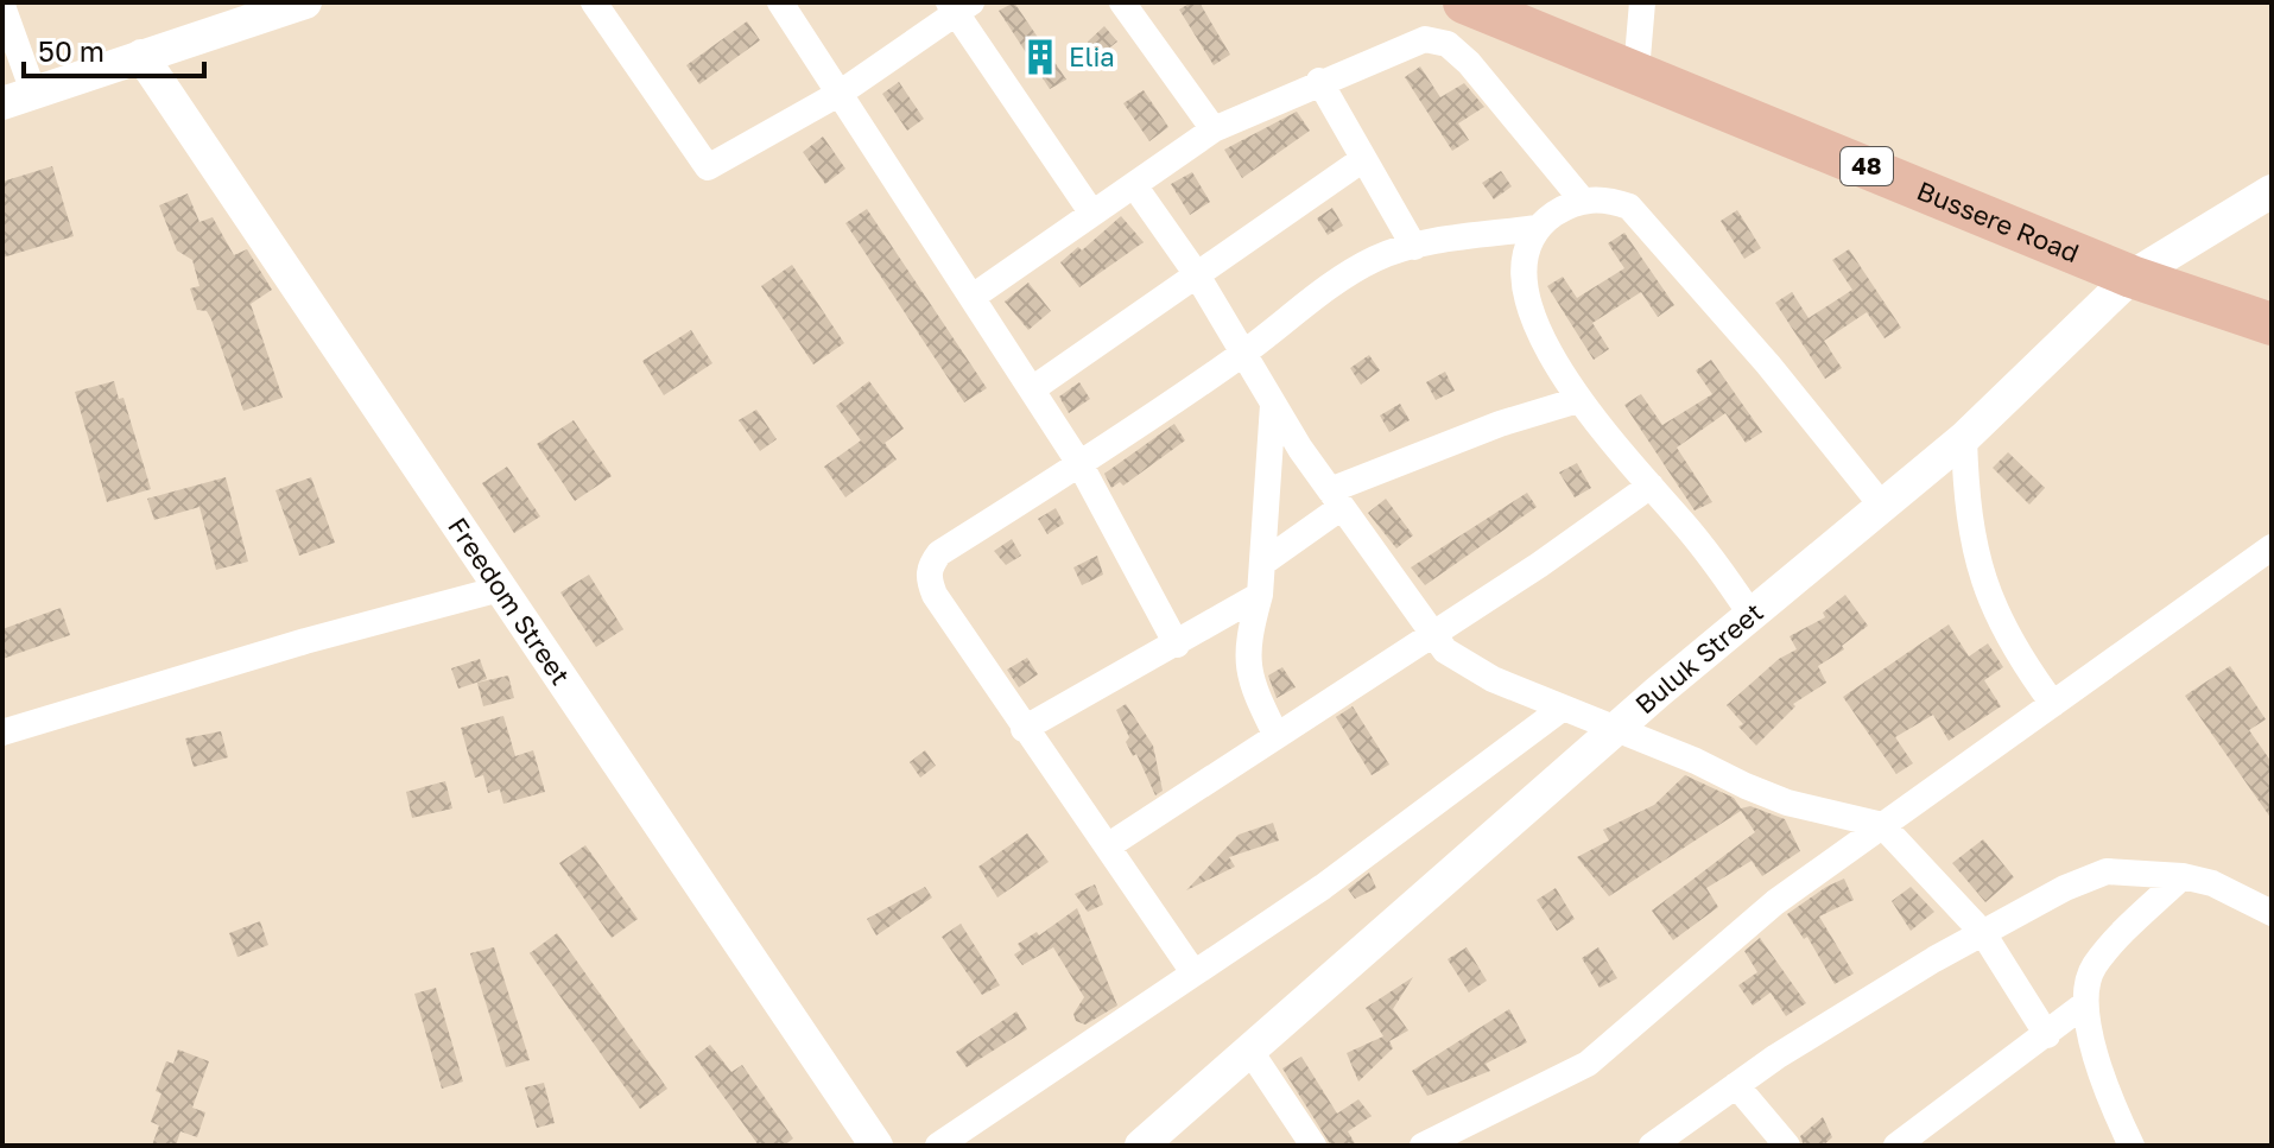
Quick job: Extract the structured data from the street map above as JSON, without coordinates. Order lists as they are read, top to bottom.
{
  "streets": {
    "main road": ["48", "Bussere Road"],
    "street": ["Freedom Street", "Buluk Street"]
  },
  "crossings": [
    ["Bussere Road", "Buluk Street"]
  ],
  "places": {
    "building": ["Elia"]
  },
  "scale_bar": "50 m"
}
